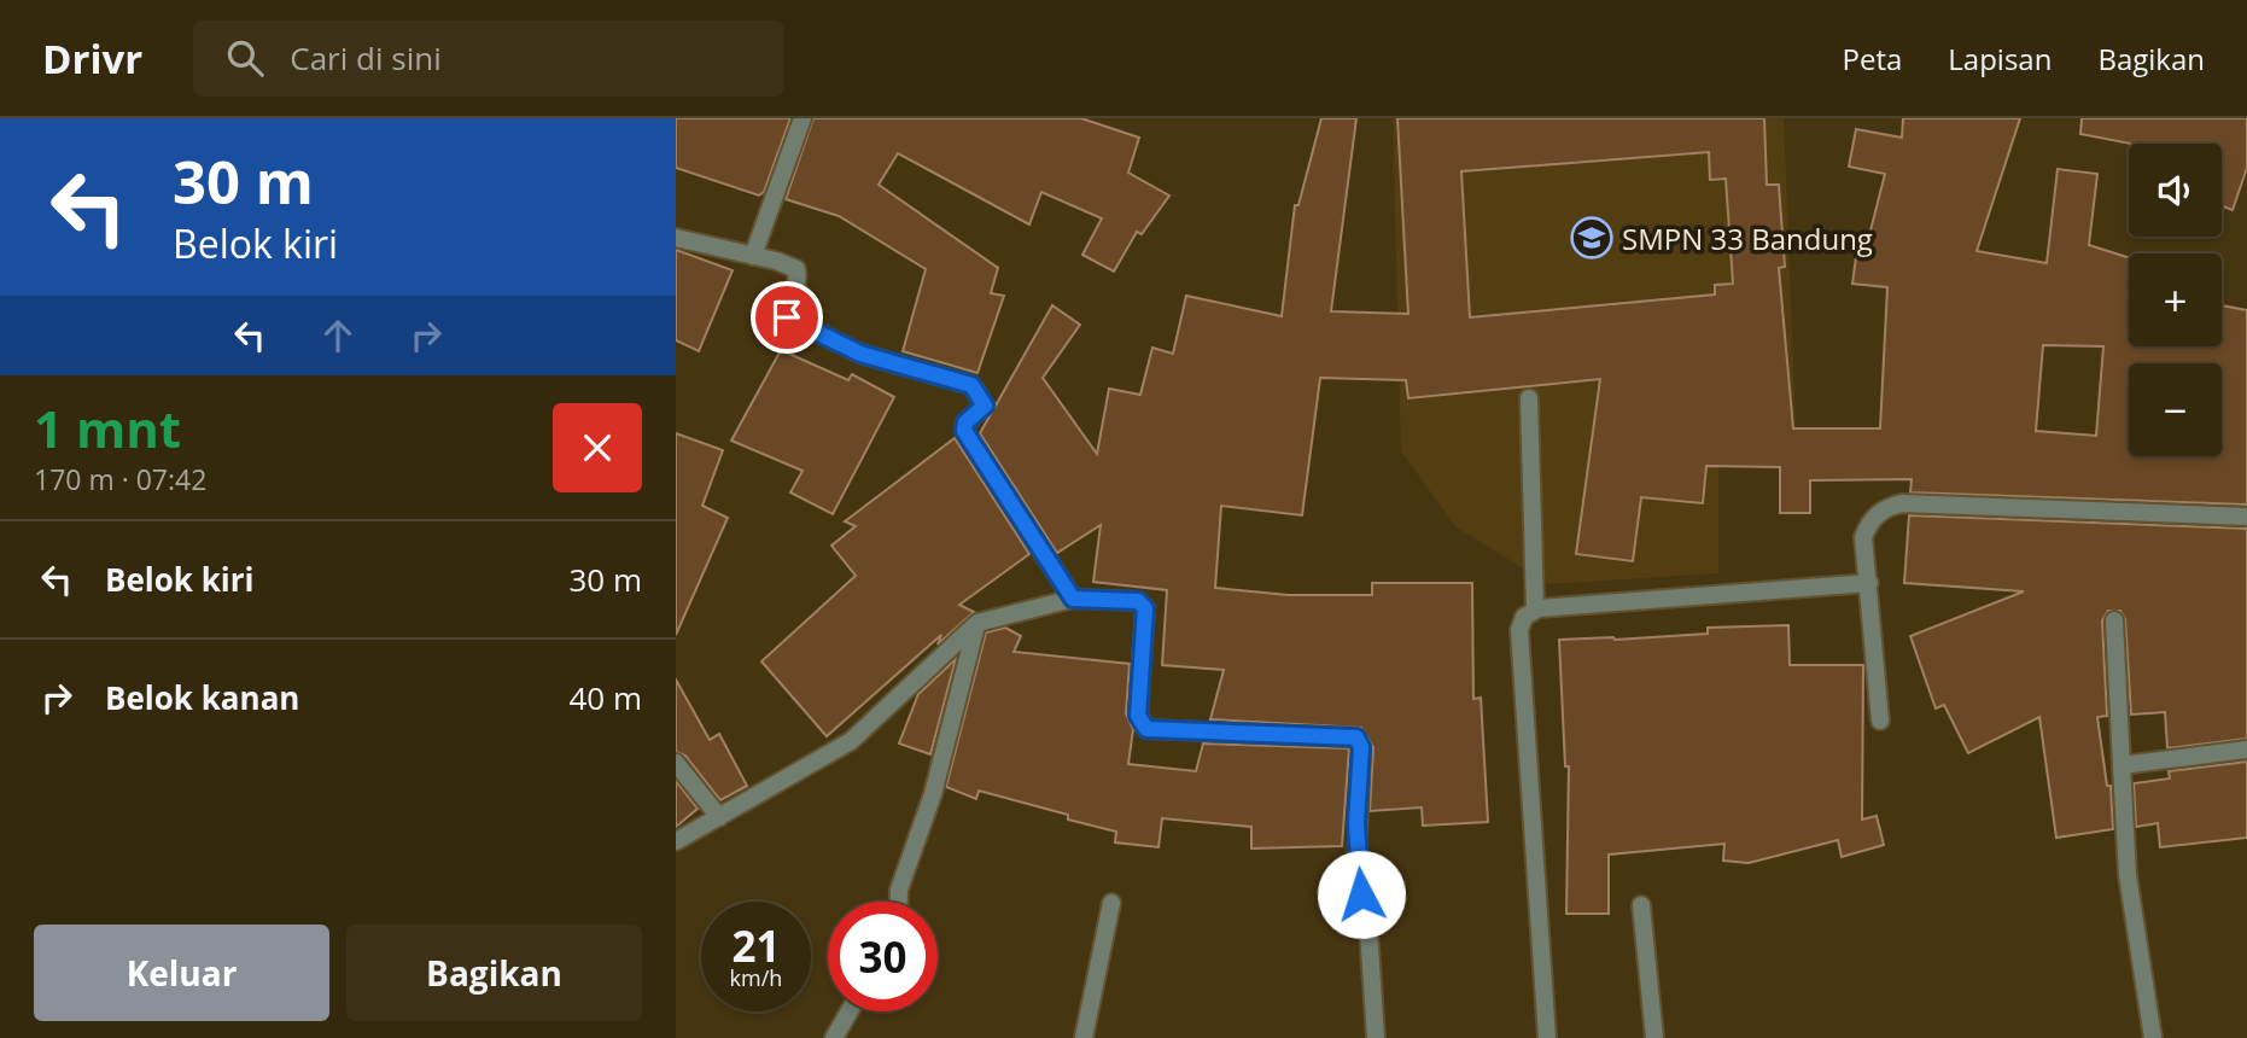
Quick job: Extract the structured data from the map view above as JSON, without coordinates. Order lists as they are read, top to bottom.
{
  "places": {
    "school or university": ["SMPN 33 Bandung"]
  },
  "page": {
    "header": "Drivr",
    "search": "Cari di sini",
    "nav": ["Peta", "Lapisan", "Bagikan"],
    "turn": ["30 m", "Belok kiri"],
    "map_buttons": ["+", "−"],
    "heading": ["1 mnt", "170 m · 07:42"],
    "list": [
      {
        "name": "Belok kiri",
        "value": "30 m"
      },
      {
        "name": "Belok kanan",
        "value": "40 m"
      }
    ],
    "speed": "21 km/h",
    "limit": "30",
    "buttons": ["Keluar", "Bagikan"]
  }
}
